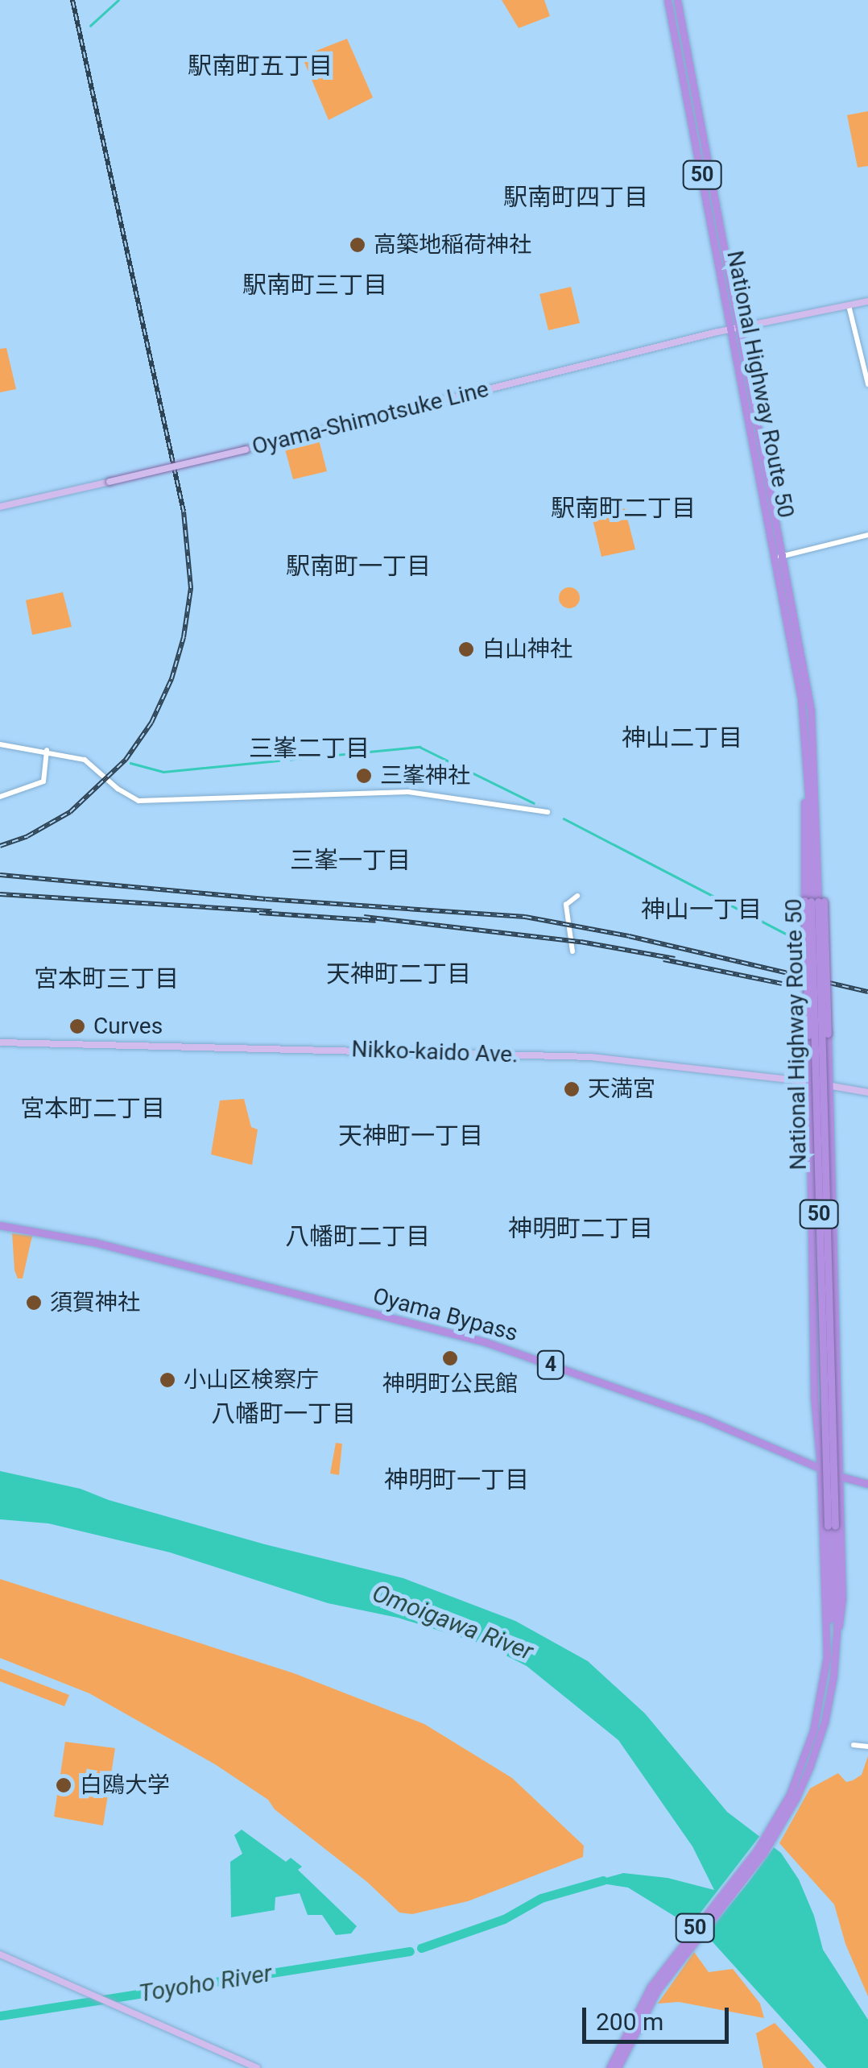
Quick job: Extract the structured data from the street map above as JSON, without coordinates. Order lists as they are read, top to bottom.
{
  "streets": {
    "highway": [
      "50",
      "National Highway Route 50",
      "Oyama Bypass",
      "4"
    ],
    "main road": ["Oyama-Shimotsuke Line", "Nikko-kaido Ave."]
  },
  "crossings": [
    ["National Highway Route 50", "Oyama-Shimotsuke Line"]
  ],
  "districts": [
    "駅南町五丁目",
    "駅南町四丁目",
    "駅南町三丁目",
    "駅南町二丁目",
    "駅南町一丁目",
    "神山二丁目",
    "三峯二丁目",
    "三峯一丁目",
    "神山一丁目",
    "天神町二丁目",
    "宮本町三丁目",
    "宮本町二丁目",
    "天神町一丁目",
    "神明町二丁目",
    "八幡町二丁目",
    "八幡町一丁目",
    "神明町一丁目"
  ],
  "water": ["Omoigawa River", "Toyoho River"],
  "places": [
    "高築地稲荷神社",
    "白山神社",
    "三峯神社",
    "Curves",
    "天満宮",
    "須賀神社",
    "神明町公民館",
    "小山区検察庁",
    "白鴎大学"
  ],
  "scale_bar": "200 m"
}
